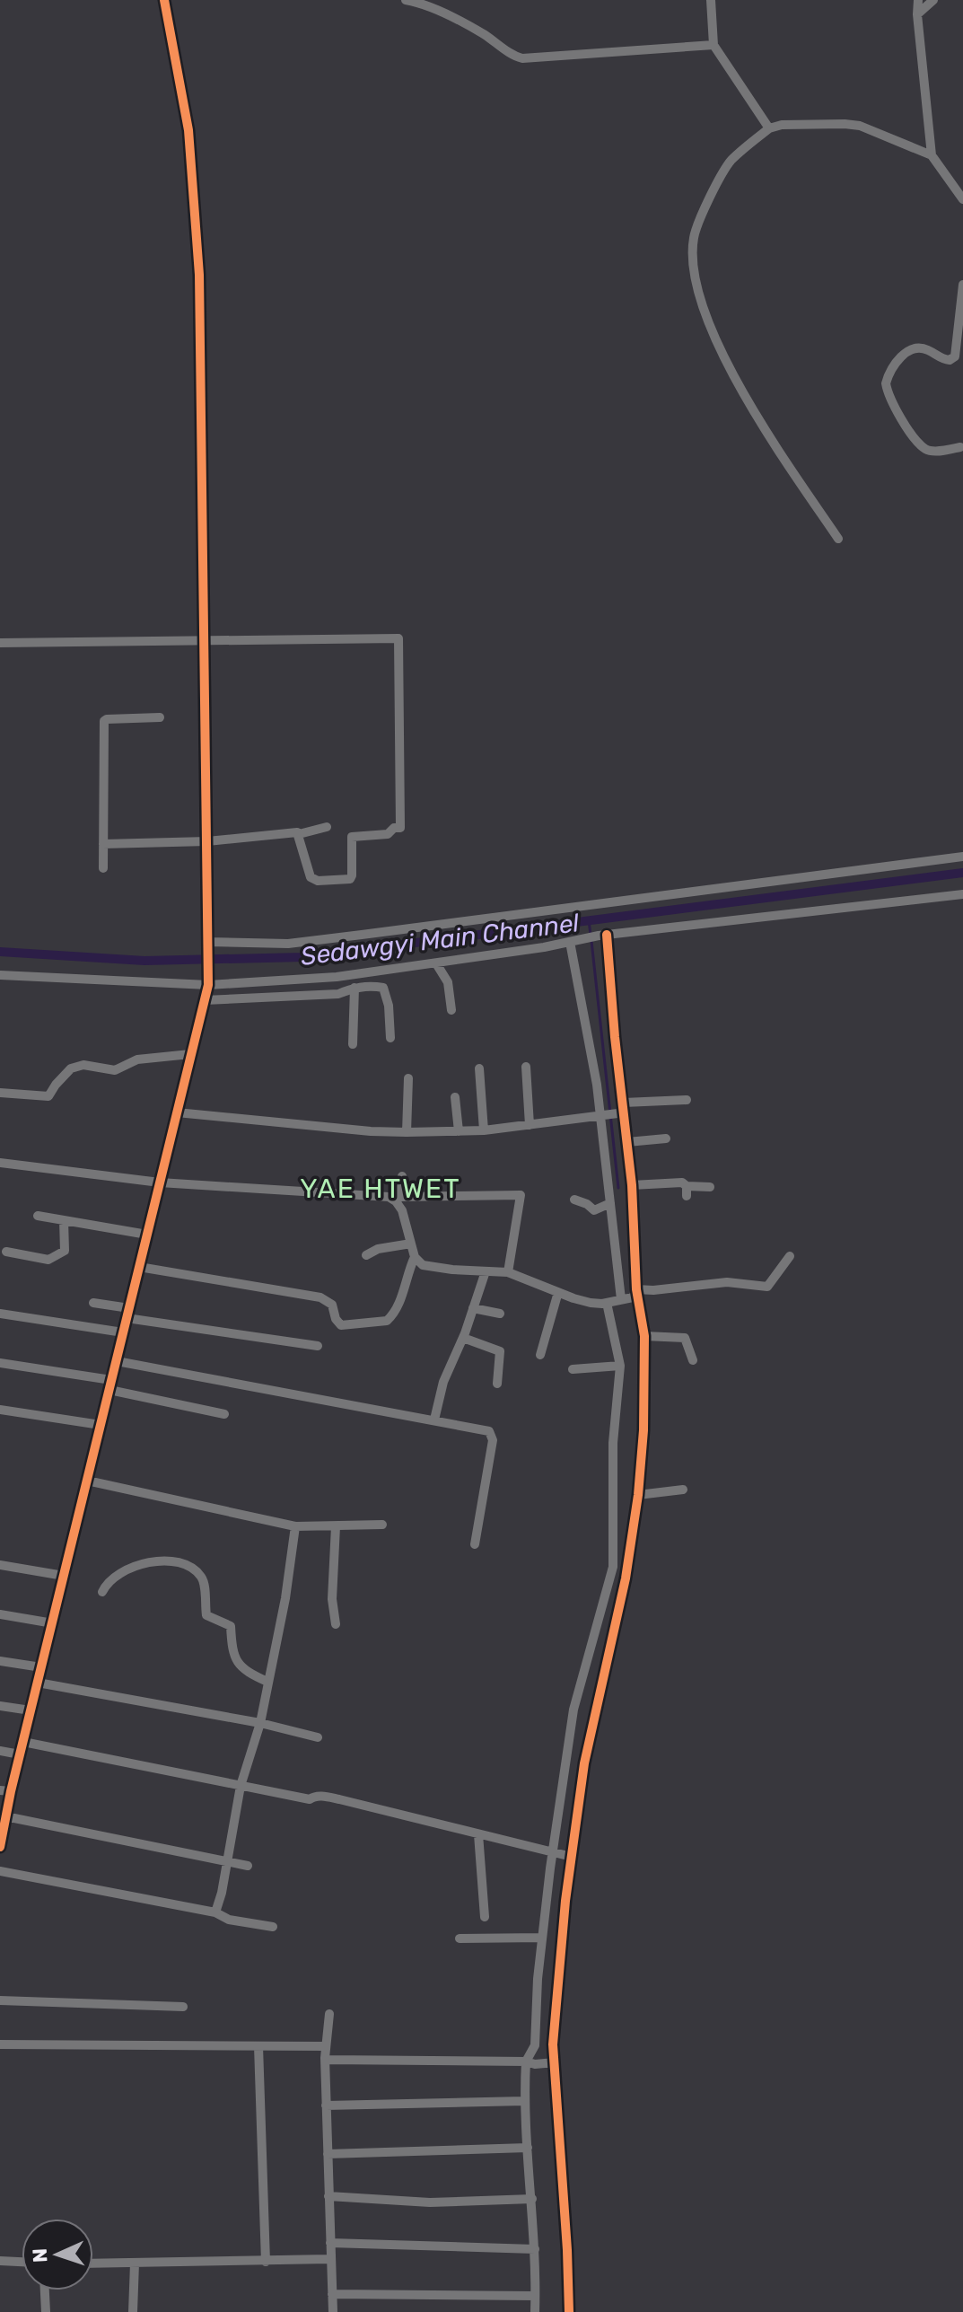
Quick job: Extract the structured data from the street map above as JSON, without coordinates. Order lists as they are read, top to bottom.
{
  "districts": ["YAE HTWET"],
  "water": ["Sedawgyi Main Channel"],
  "north": "left"
}
